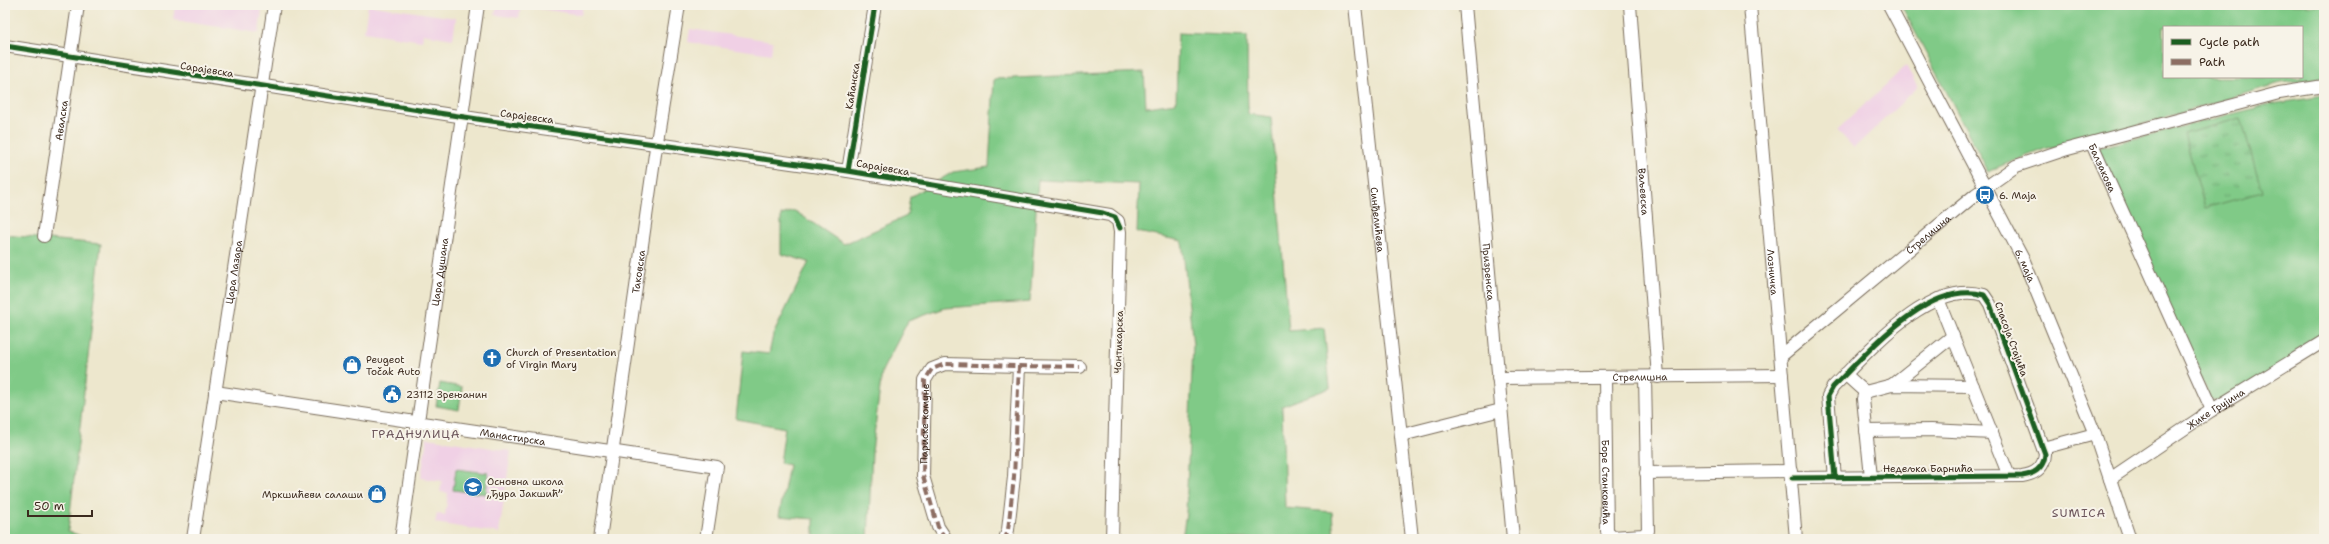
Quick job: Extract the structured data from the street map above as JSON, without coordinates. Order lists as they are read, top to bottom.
{
  "streets": {
    "street": [
      "Сарајевска",
      "Каћанска",
      "Авалска",
      "Балзакова",
      "Ваљевска",
      "Синђелићева",
      "Стрелишна",
      "6. маја",
      "Цара Лазара",
      "Цара Душана",
      "Таковска",
      "Призренска",
      "Лозничка",
      "Спасоја Стајића",
      "Чонтикарска",
      "Жике Грујина",
      "Париске комуне",
      "Манастирска",
      "Недељка Барнића",
      "Боре Станковића"
    ]
  },
  "crossings": [
    ["Сарајевска", "Каћанска"],
    ["Сарајевска", "Авалска"],
    ["Сарајевска", "Цара Лазара"],
    ["Сарајевска", "Цара Душана"],
    ["Сарајевска", "Таковска"],
    ["Сарајевска", "Чонтикарска"],
    ["Балзакова", "Стрелишна"],
    ["Балзакова", "Жике Грујина"],
    ["Ваљевска", "Стрелишна"],
    ["Стрелишна", "6. маја"],
    ["Стрелишна", "Призренска"],
    ["Стрелишна", "Лозничка"],
    ["Стрелишна", "Боре Станковића"],
    ["6. маја", "Жике Грујина"],
    ["Цара Лазара", "Манастирска"],
    ["Цара Душана", "Манастирска"],
    ["Таковска", "Манастирска"],
    ["Лозничка", "Недељка Барнића"],
    ["Спасоја Стајића", "Недељка Барнића"]
  ],
  "districts": ["ГРАДНУЛИЦА", "SUMICA"],
  "places": {
    "bus stop": ["6. Маја"],
    "church": ["Church of Presentation of Virgin Mary"],
    "shop": ["Peugeot Točak Auto", "Мркшићеви салаши"],
    "public building": ["23112 Зрењанин"],
    "school or university": ["Основна школа „Ђура Јакшић”"]
  },
  "legend": ["Cycle path", "Path"],
  "scale_bar": "50 m"
}
